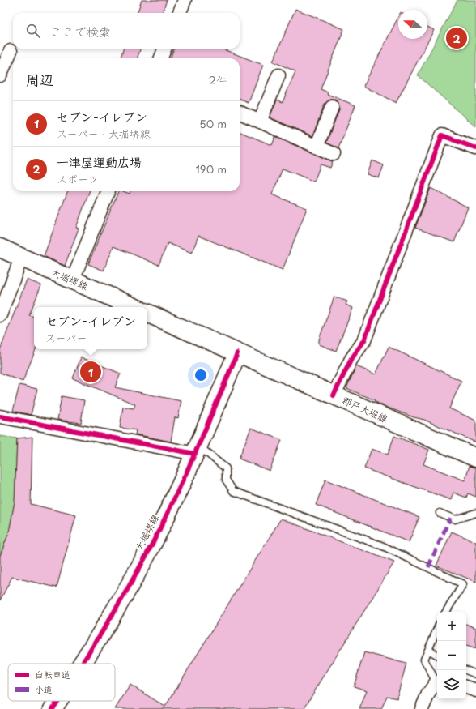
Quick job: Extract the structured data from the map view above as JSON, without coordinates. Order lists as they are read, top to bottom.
{
  "streets": {
    "main road": ["大堀堺線", "郡戸大堀線"]
  },
  "crossings": [
    ["大堀堺線", "郡戸大堀線"]
  ],
  "legend": ["自転車道", "小道"],
  "north": "left",
  "page": {
    "search": "ここで検索",
    "pins": ["2", "1"],
    "heading": ["周辺", "2件"],
    "list": [
      {
        "mark": "1",
        "name": "セブン-イレブン",
        "note": "スーパー · 大堀堺線",
        "value": "50 m"
      },
      {
        "mark": "2",
        "name": "一津屋運動広場",
        "note": "スポーツ",
        "value": "190 m"
      }
    ],
    "popup": ["セブン-イレブン", "スーパー"],
    "map_buttons": ["+", "−"]
  }
}
